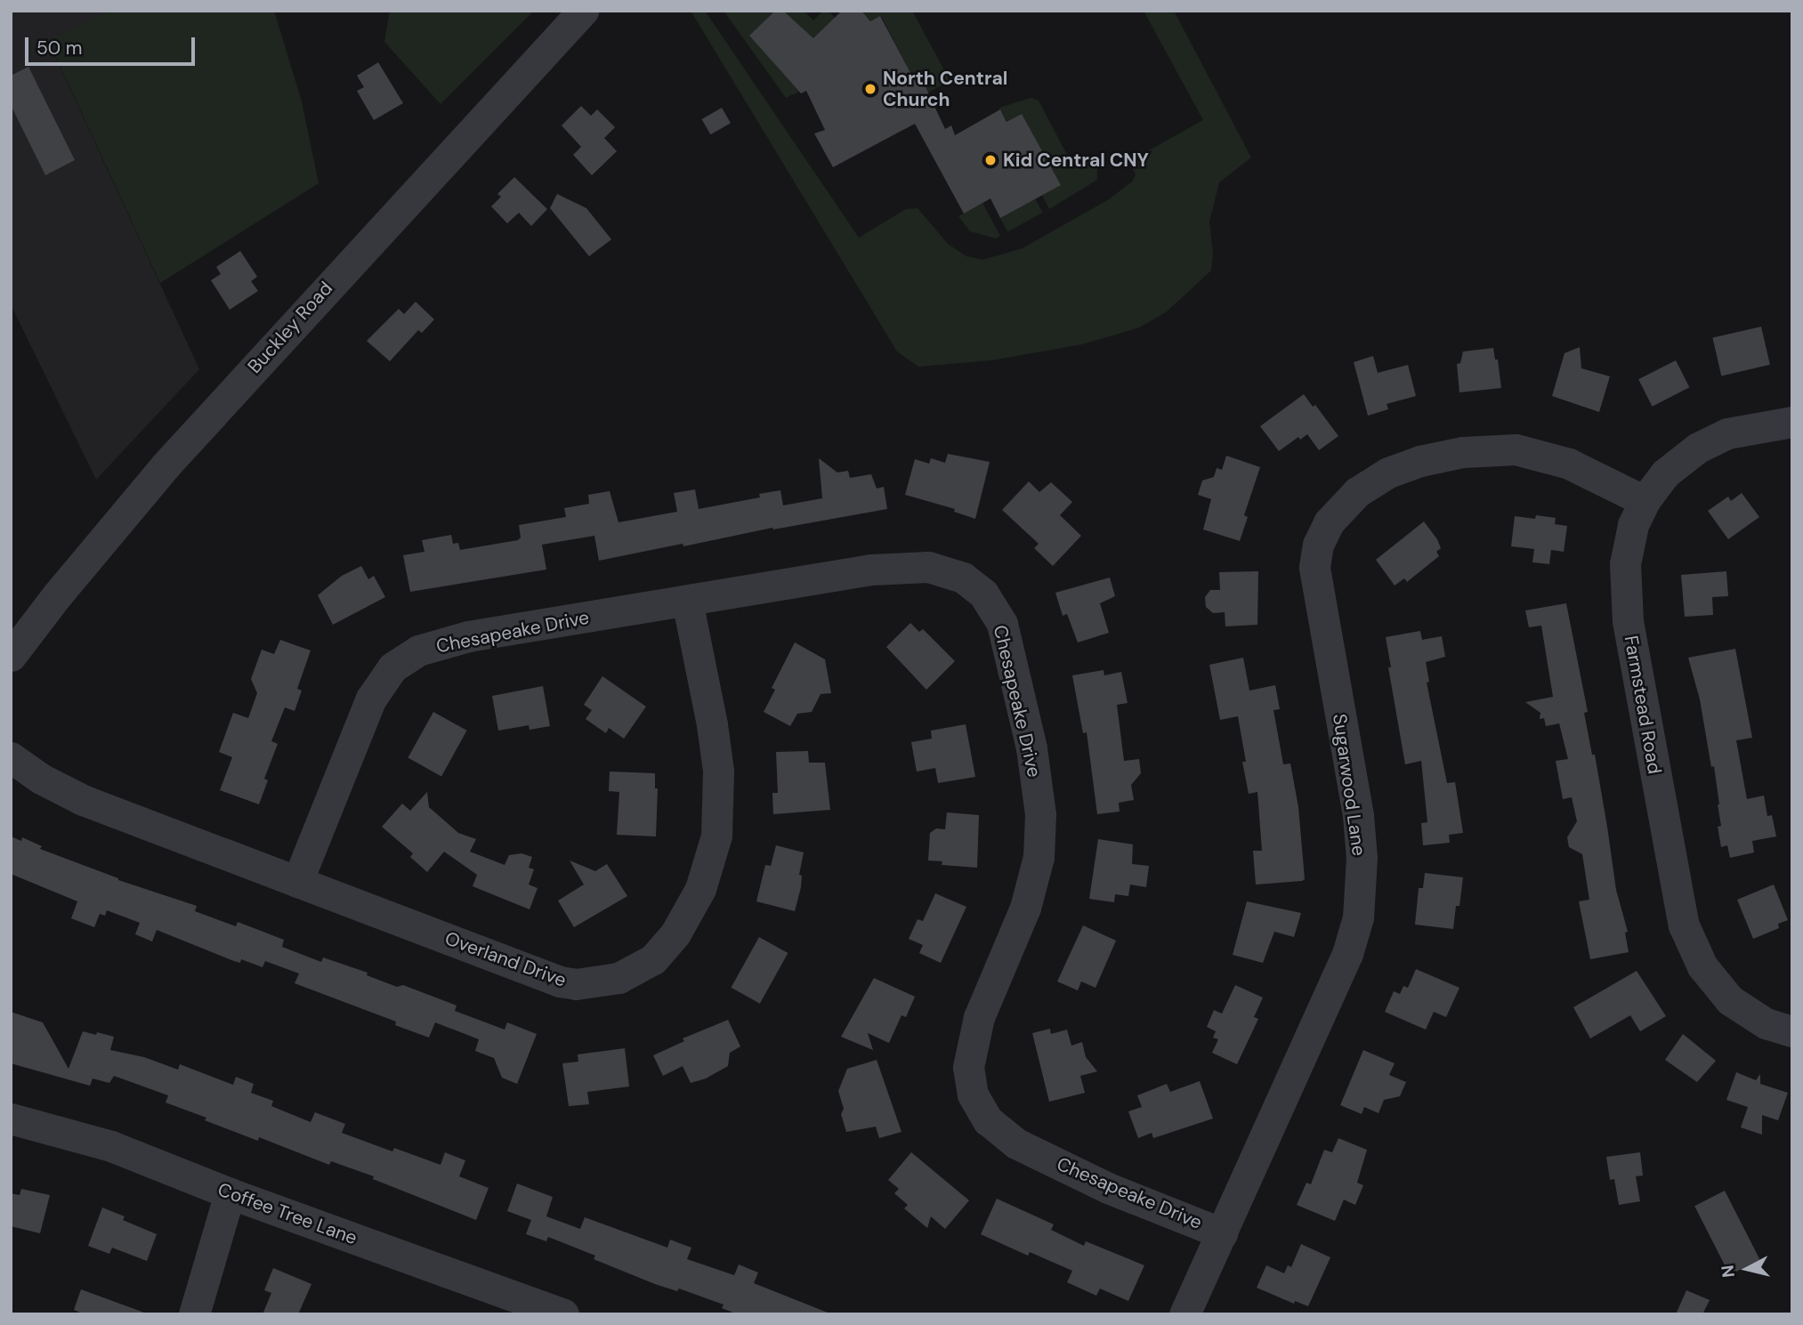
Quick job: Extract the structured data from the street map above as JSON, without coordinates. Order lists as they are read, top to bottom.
{
  "streets": {
    "street": [
      "Buckley Road",
      "Chesapeake Drive",
      "Farmstead Road",
      "Sugarwood Lane",
      "Overland Drive",
      "Coffee Tree Lane"
    ]
  },
  "crossings": [
    ["Chesapeake Drive", "Sugarwood Lane"],
    ["Chesapeake Drive", "Overland Drive"],
    ["Farmstead Road", "Sugarwood Lane"]
  ],
  "places": ["North Central Church", "Kid Central CNY"],
  "scale_bar": "50 m",
  "north": "left"
}
